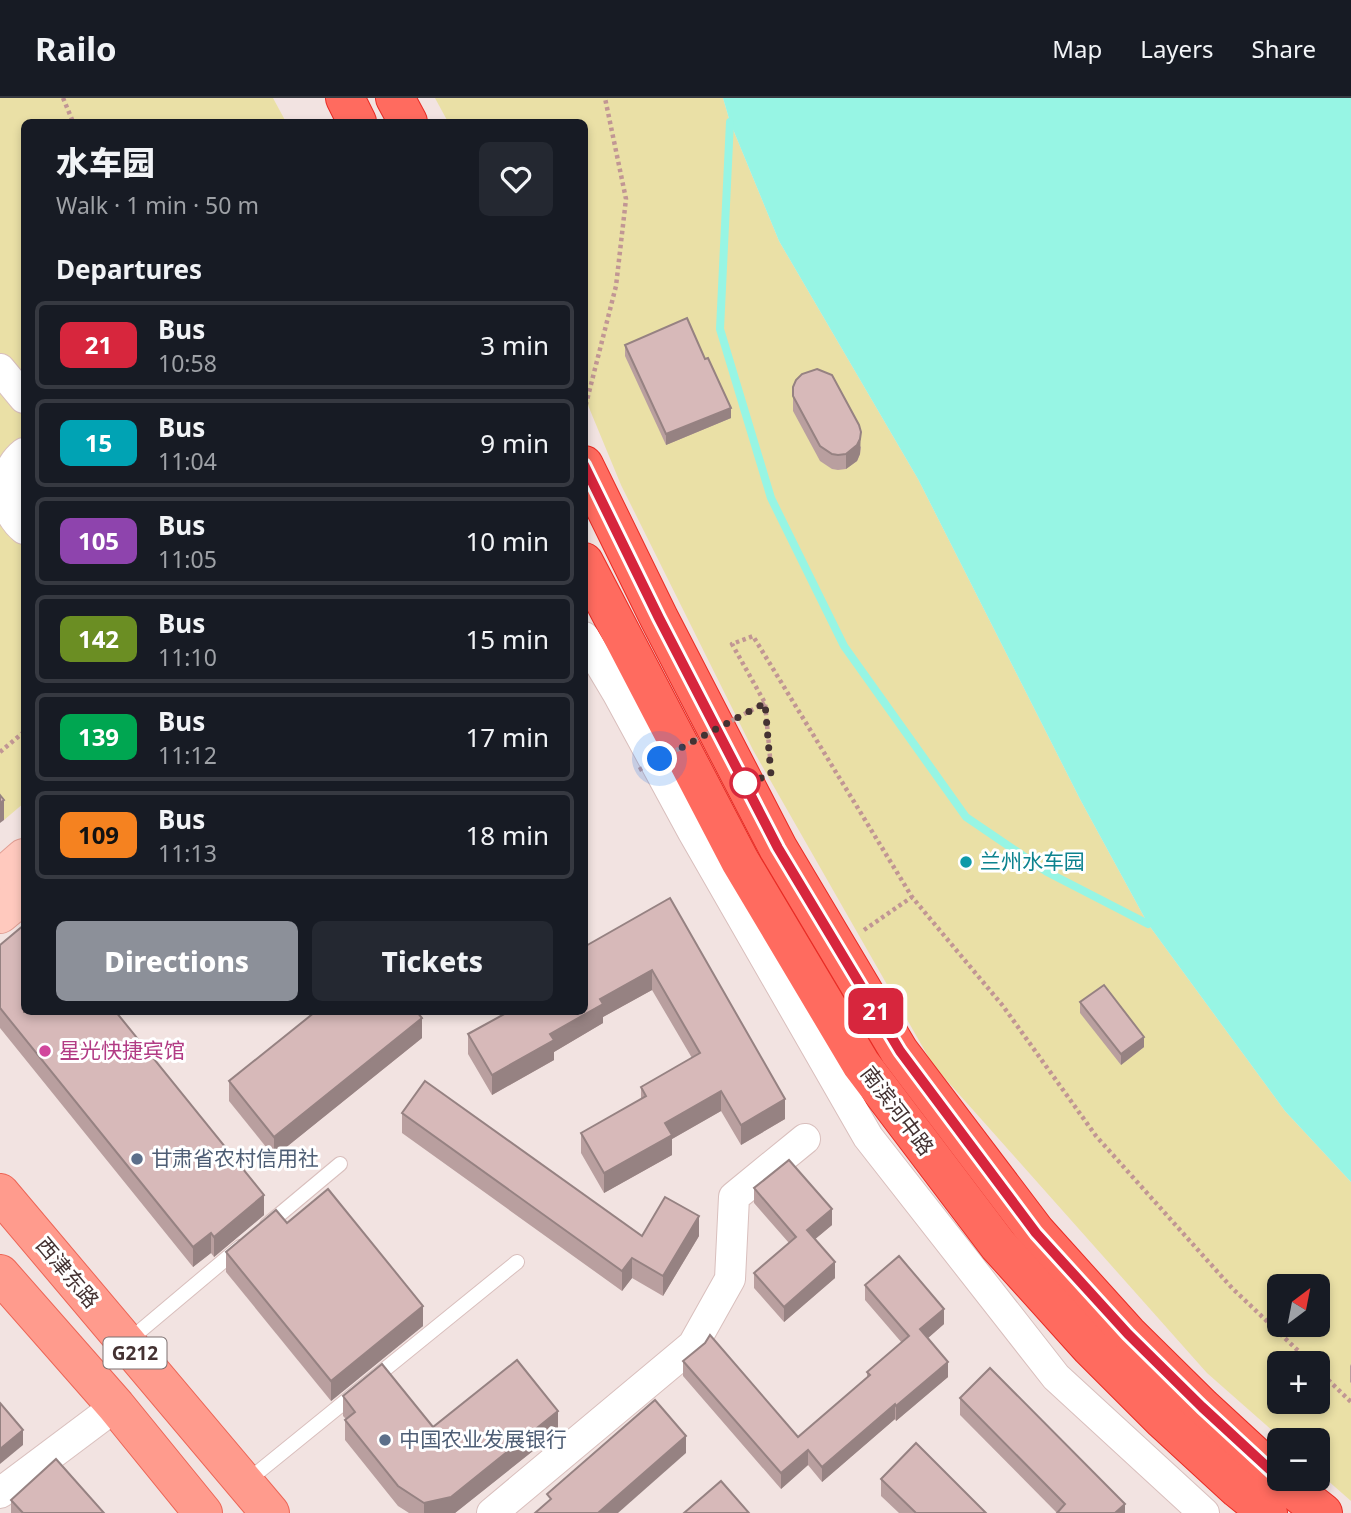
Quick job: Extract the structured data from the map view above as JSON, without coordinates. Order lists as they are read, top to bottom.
{
  "streets": {
    "highway": ["南滨河中路"],
    "main road": ["西津东路", "G212"]
  },
  "places": [
    "兰州水车园",
    "星光快捷宾馆",
    "甘肃省农村信用社",
    "中国农业发展银行"
  ],
  "lines": ["bus line 21"],
  "north": "top right",
  "page": {
    "header": "Railo",
    "nav": ["Map", "Layers", "Share"],
    "on_map": "21",
    "heading": [
      ["水车园", "Walk · 1 min · 50 m"],
      "Departures"
    ],
    "list": [
      {
        "mark": "21",
        "name": "Bus",
        "note": "10:58",
        "value": "3 min"
      },
      {
        "mark": "15",
        "name": "Bus",
        "note": "11:04",
        "value": "9 min"
      },
      {
        "mark": "105",
        "name": "Bus",
        "note": "11:05",
        "value": "10 min"
      },
      {
        "mark": "142",
        "name": "Bus",
        "note": "11:10",
        "value": "15 min"
      },
      {
        "mark": "139",
        "name": "Bus",
        "note": "11:12",
        "value": "17 min"
      },
      {
        "mark": "109",
        "name": "Bus",
        "note": "11:13",
        "value": "18 min"
      }
    ],
    "buttons": ["Directions", "Tickets"],
    "map_buttons": ["+", "−"]
  }
}
